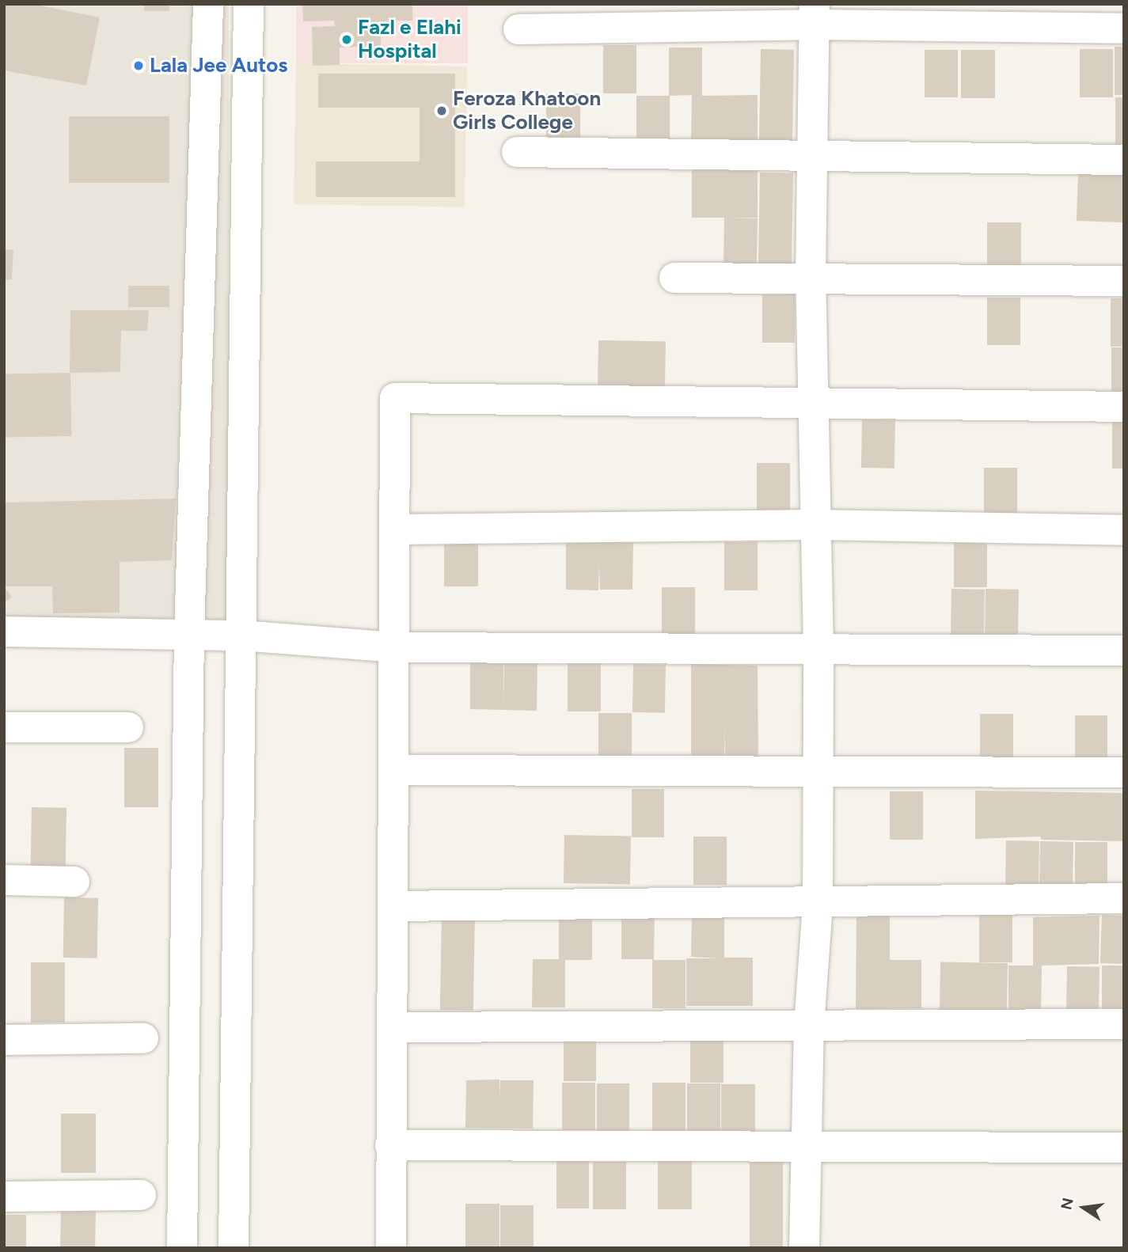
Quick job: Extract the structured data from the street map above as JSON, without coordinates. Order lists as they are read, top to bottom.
{
  "places": ["Fazl e Elahi Hospital", "Lala Jee Autos", "Feroza Khatoon Girls College"],
  "north": "left"
}
